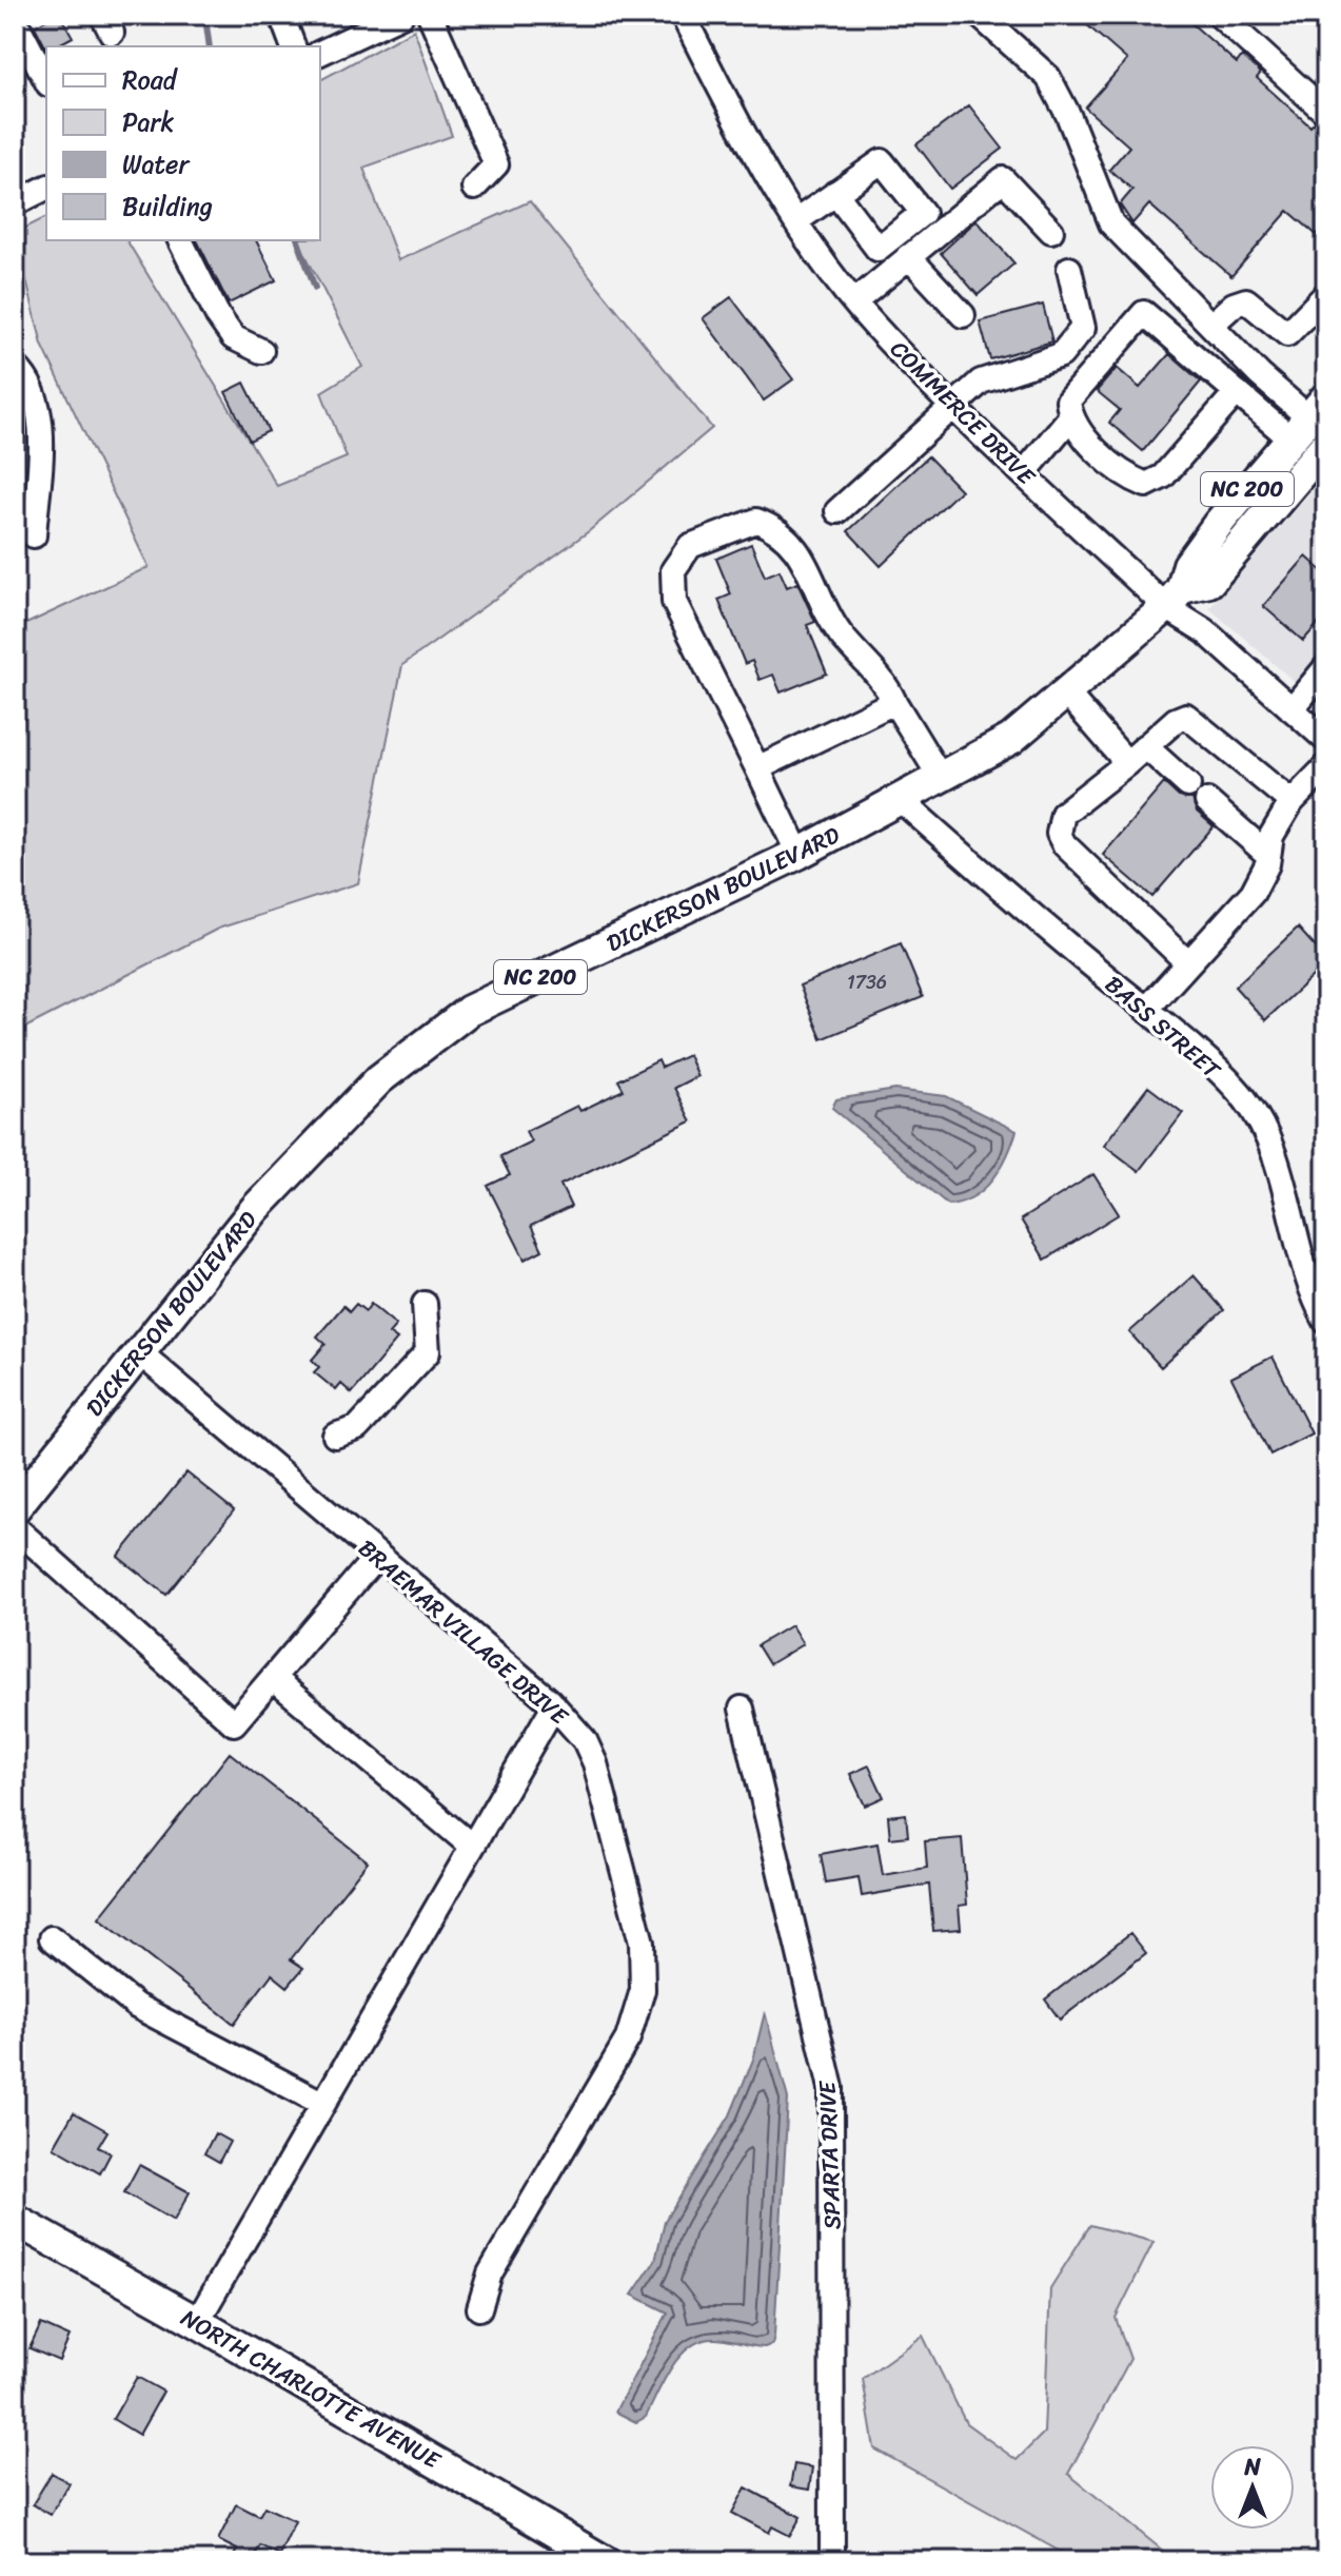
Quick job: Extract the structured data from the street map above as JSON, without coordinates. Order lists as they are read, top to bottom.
{
  "streets": {
    "main road": ["NC 200", "DICKERSON BOULEVARD", "NORTH CHARLOTTE AVENUE"],
    "street": [
      "COMMERCE DRIVE",
      "BASS STREET",
      "BRAEMAR VILLAGE DRIVE",
      "SPARTA DRIVE"
    ]
  },
  "crossings": [
    ["COMMERCE DRIVE", "DICKERSON BOULEVARD"],
    ["DICKERSON BOULEVARD", "BASS STREET"],
    ["DICKERSON BOULEVARD", "BRAEMAR VILLAGE DRIVE"]
  ],
  "house_numbers": ["1736"],
  "legend": [
    "Road",
    "Park",
    "Water",
    "Building"
  ],
  "north": "top"
}
